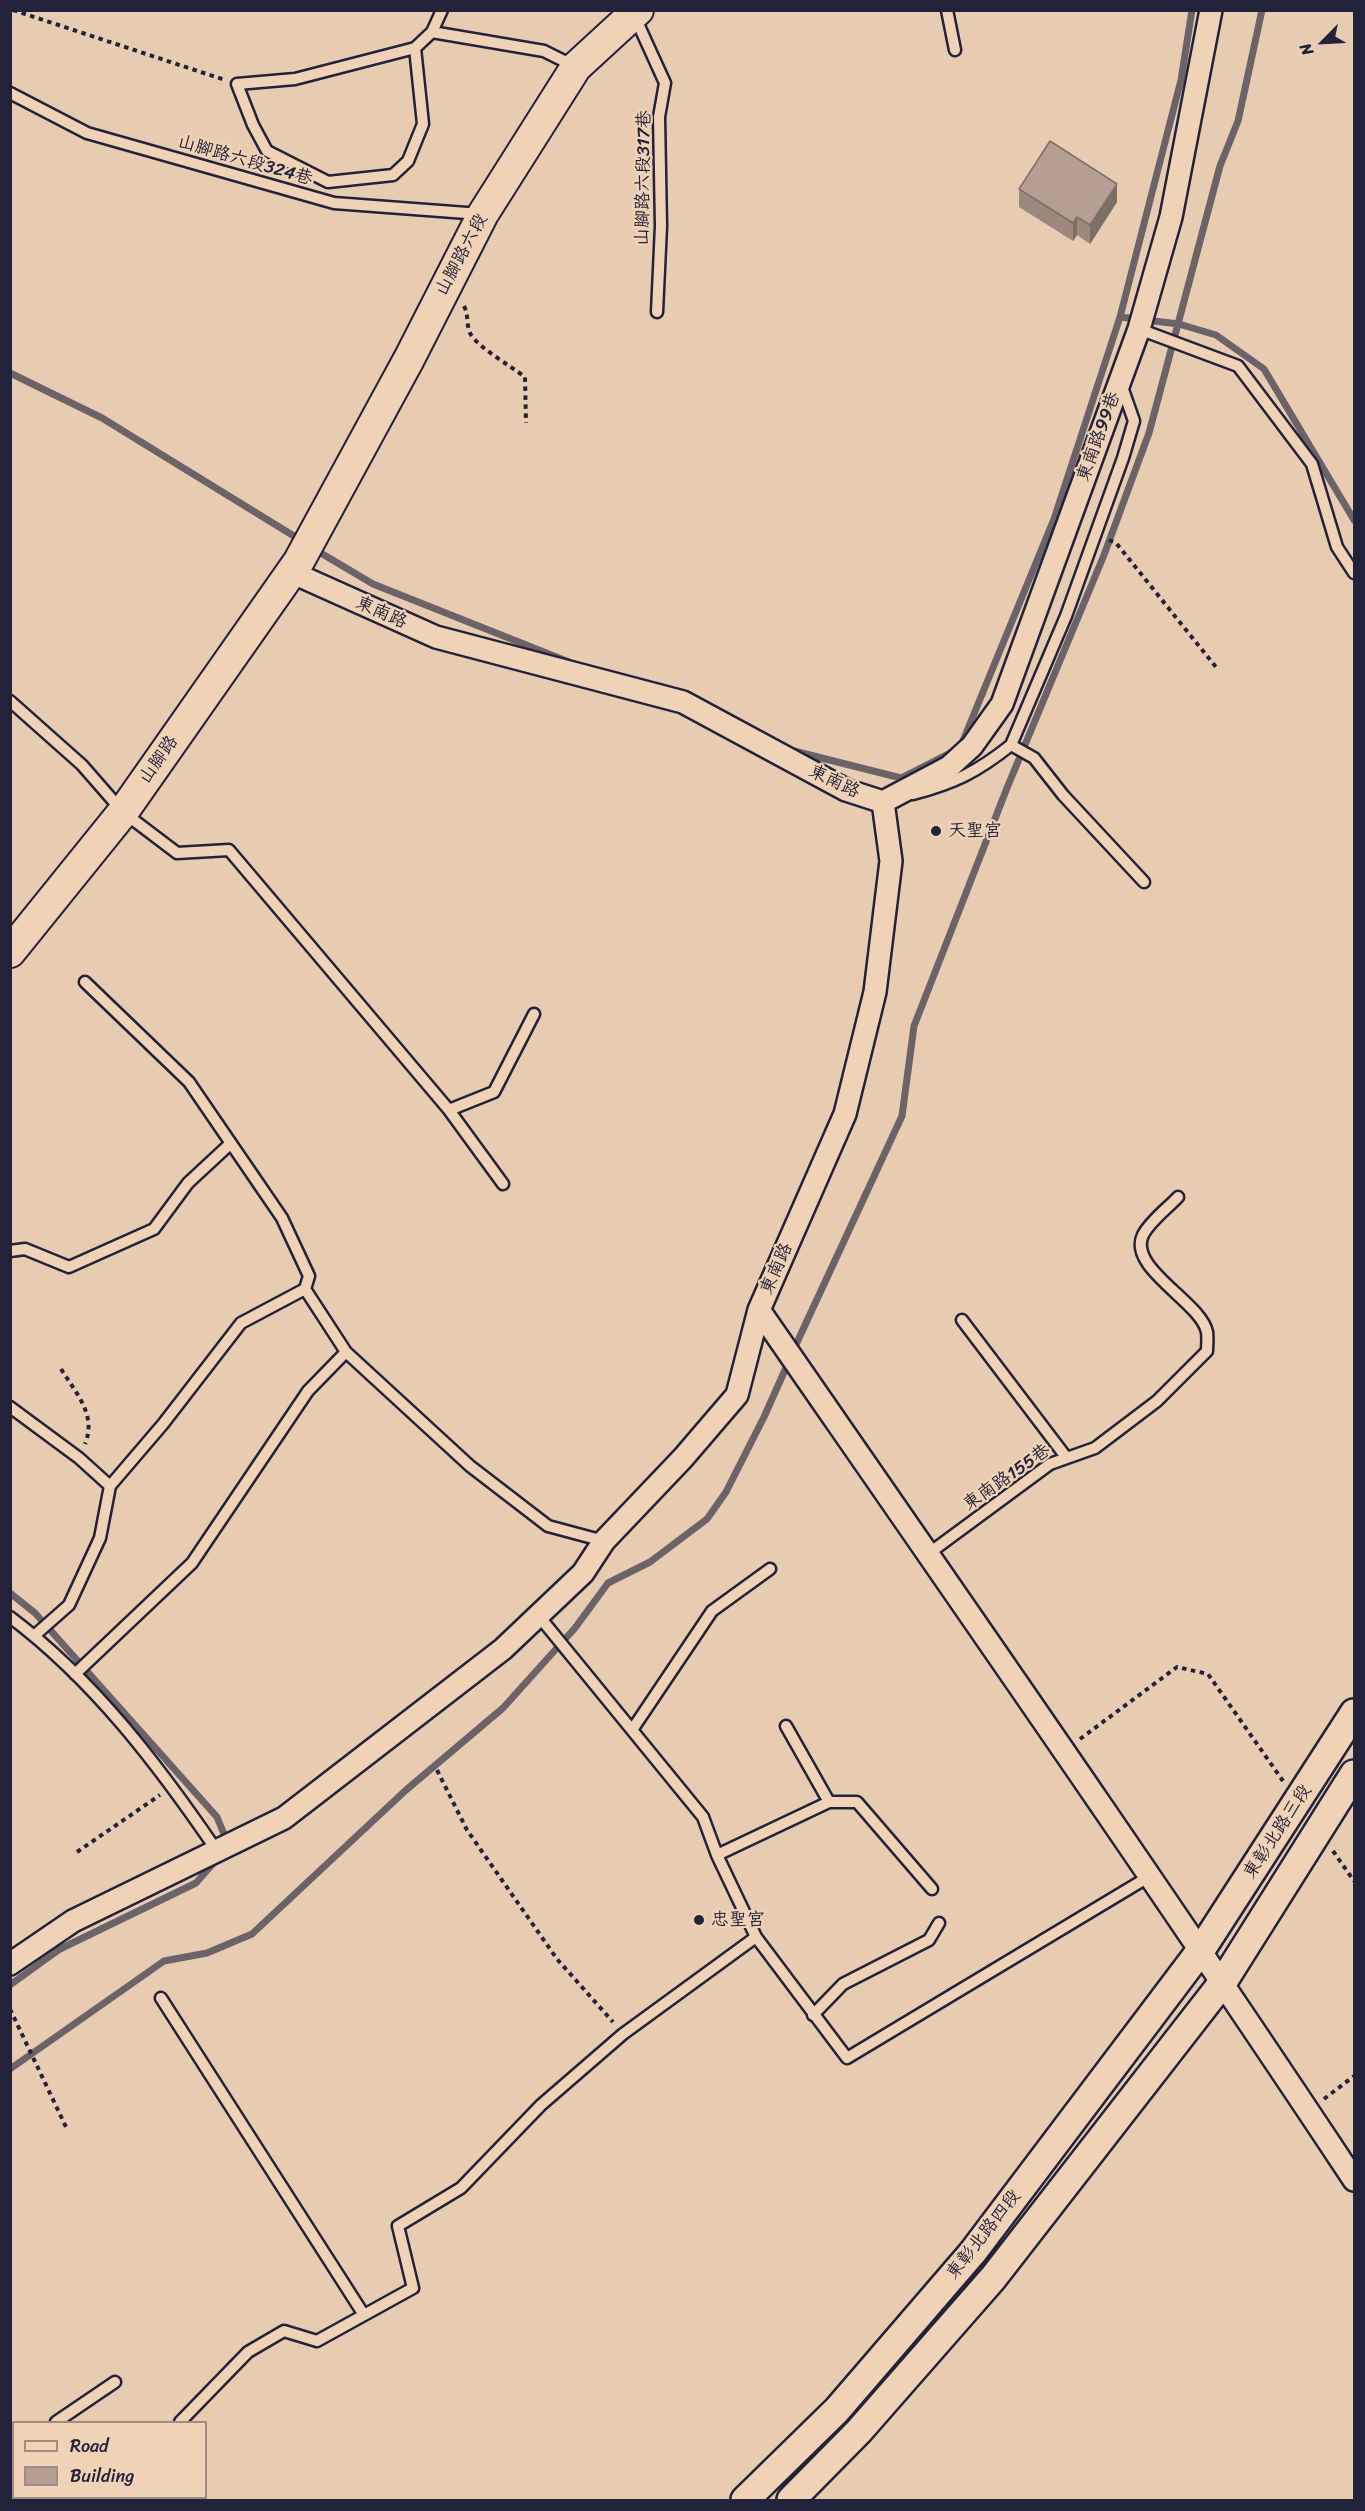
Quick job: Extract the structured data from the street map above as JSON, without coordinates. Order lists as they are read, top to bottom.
{
  "streets": {
    "main road": ["山腳路六段", "山腳路"],
    "street": [
      "東南路99巷",
      "東南路",
      "東彰北路三段",
      "東彰北路四段"
    ],
    "lane": ["山腳路六段324巷", "山腳路六段317巷", "東南路155巷"]
  },
  "crossings": [
    ["山腳路六段324巷", "山腳路六段"],
    ["山腳路六段317巷", "山腳路六段"],
    ["山腳路六段", "東南路"],
    ["山腳路六段", "山腳路"],
    ["東南路99巷", "東南路"],
    ["東南路", "山腳路"],
    ["東彰北路三段", "東彰北路四段"]
  ],
  "places": ["天聖宮", "忠聖宮"],
  "legend": ["Road", "Building"],
  "north": "bottom left"
}
